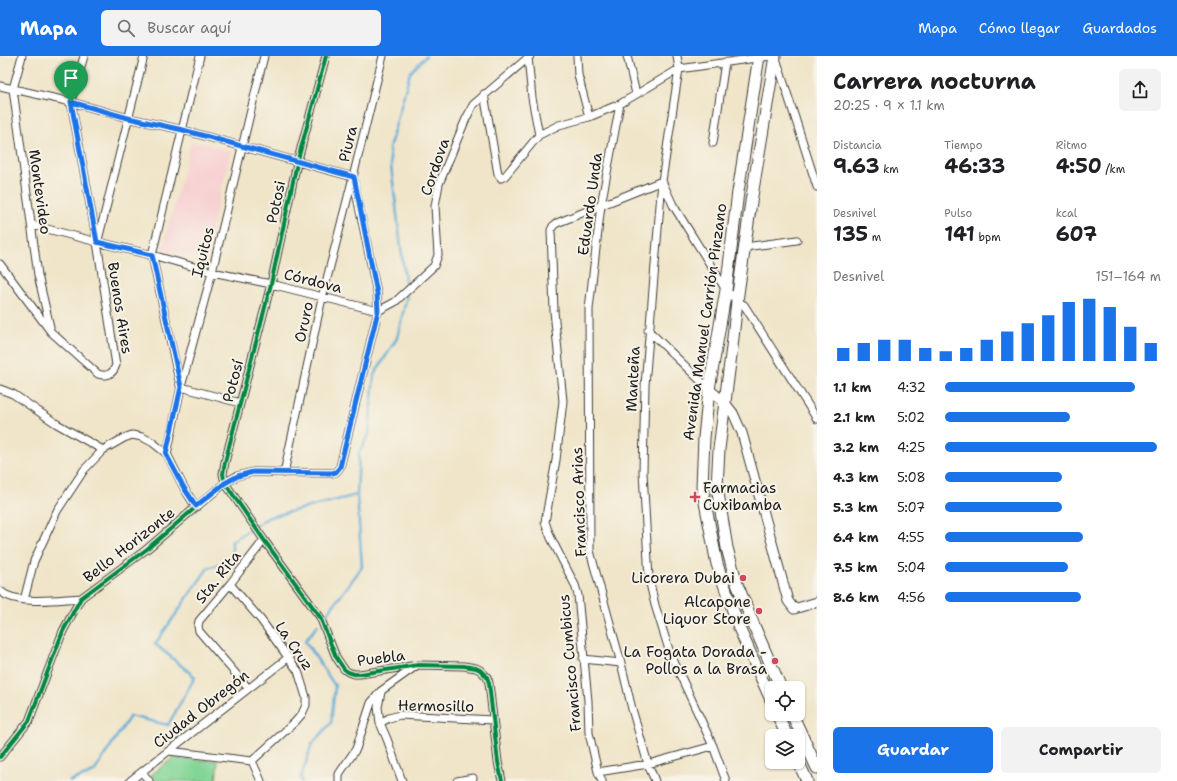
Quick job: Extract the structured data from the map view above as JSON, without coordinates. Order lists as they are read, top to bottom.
{
  "streets": {
    "main road": ["Avenida Manuel Carrión Pinzano"],
    "street": [
      "Piura",
      "Cordova",
      "Montevideo",
      "Potosi",
      "Eduardo Unda",
      "Iquitos",
      "Córdova",
      "Buenos Aires",
      "Oruro",
      "Manteña",
      "Potosí",
      "Francisco Arias",
      "Bello Horizonte",
      "Sta. Rita",
      "La Cruz",
      "Puebla",
      "Francisco Cumbicus",
      "Hermosillo",
      "Ciudad Obregón"
    ]
  },
  "crossings": [
    ["Piura", "Cordova"],
    ["Piura", "Córdova"],
    ["Piura", "Oruro"],
    ["Piura", "Bello Horizonte"],
    ["Cordova", "Córdova"],
    ["Montevideo", "Córdova"],
    ["Montevideo", "Buenos Aires"],
    ["Potosi", "Córdova"],
    ["Potosi", "Potosí"],
    ["Eduardo Unda", "Francisco Arias"],
    ["Eduardo Unda", "Francisco Cumbicus"],
    ["Iquitos", "Córdova"],
    ["Córdova", "Buenos Aires"],
    ["Córdova", "Oruro"],
    ["Córdova", "Potosí"],
    ["Oruro", "Bello Horizonte"],
    ["Potosí", "Bello Horizonte"],
    ["Potosí", "Puebla"],
    ["Bello Horizonte", "Puebla"],
    ["Sta. Rita", "La Cruz"],
    ["Sta. Rita", "Puebla"],
    ["Sta. Rita", "Ciudad Obregón"],
    ["La Cruz", "Ciudad Obregón"],
    ["Puebla", "Hermosillo"]
  ],
  "places": {
    "health": ["Farmacias Cuxibamba"],
    "other": ["Licorera Dubai", "Alcapone Liquor Store", "La Fogata Dorada - Pollos a la Brasa"]
  },
  "page": {
    "header": "Mapa",
    "search": "Buscar aquí",
    "nav": ["Mapa", "Cómo llegar", "Guardados"],
    "heading": ["Carrera nocturna", "20:25 · 9 × 1.1 km"],
    "stats": [
      ["Distancia", "9.63 km"],
      ["Tiempo", "46:33"],
      ["Ritmo", "4:50 /km"],
      ["Desnivel", "135 m"],
      ["Pulso", "141 bpm"],
      ["kcal", "607"]
    ],
    "chart": ["Desnivel", "151–164 m"],
    "list": [
      {
        "name": "1.1 km",
        "note": "4:32"
      },
      {
        "name": "2.1 km",
        "note": "5:02"
      },
      {
        "name": "3.2 km",
        "note": "4:25"
      },
      {
        "name": "4.3 km",
        "note": "5:08"
      },
      {
        "name": "5.3 km",
        "note": "5:07"
      },
      {
        "name": "6.4 km",
        "note": "4:55"
      },
      {
        "name": "7.5 km",
        "note": "5:04"
      },
      {
        "name": "8.6 km",
        "note": "4:56"
      }
    ],
    "buttons": ["Guardar", "Compartir"]
  }
}
